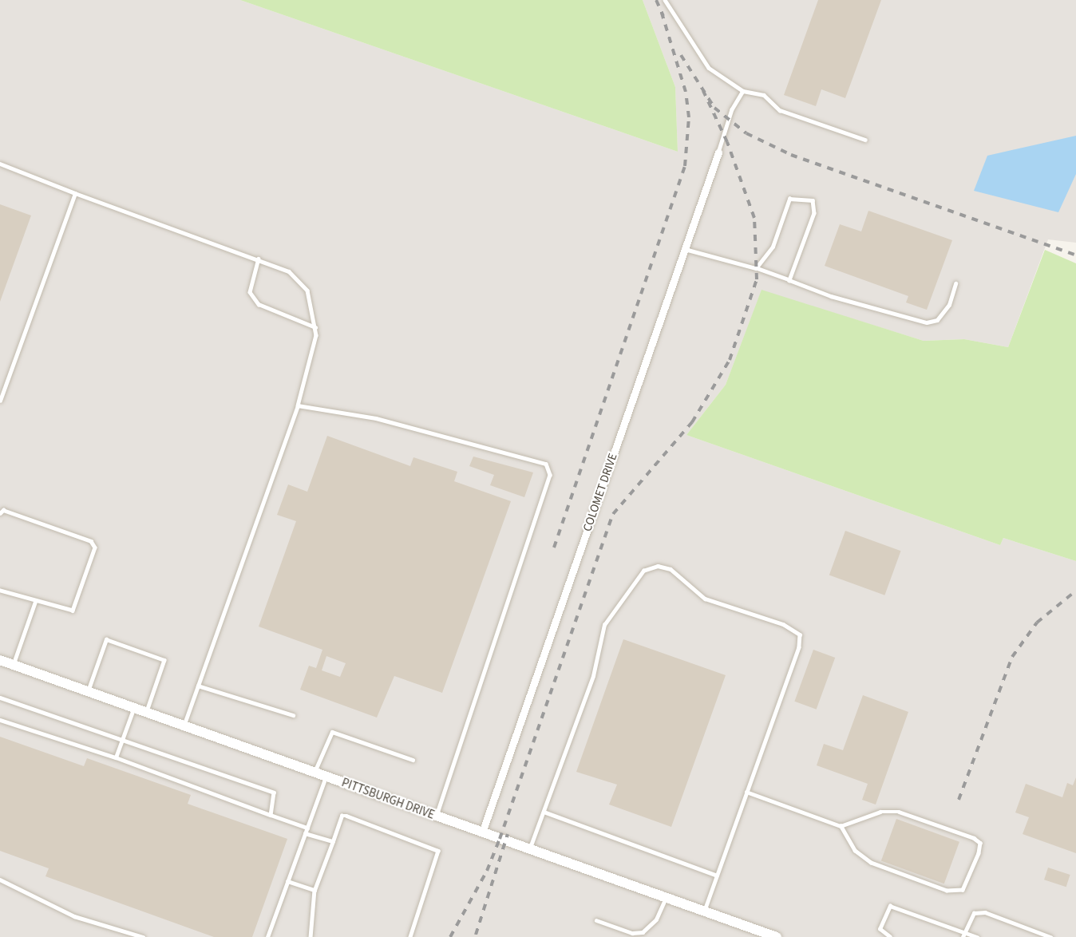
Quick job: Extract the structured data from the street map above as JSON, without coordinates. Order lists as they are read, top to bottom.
{
  "streets": {
    "street": ["COLOMET DRIVE", "PITTSBURGH DRIVE"]
  },
  "crossings": [
    ["COLOMET DRIVE", "PITTSBURGH DRIVE"]
  ]
}
